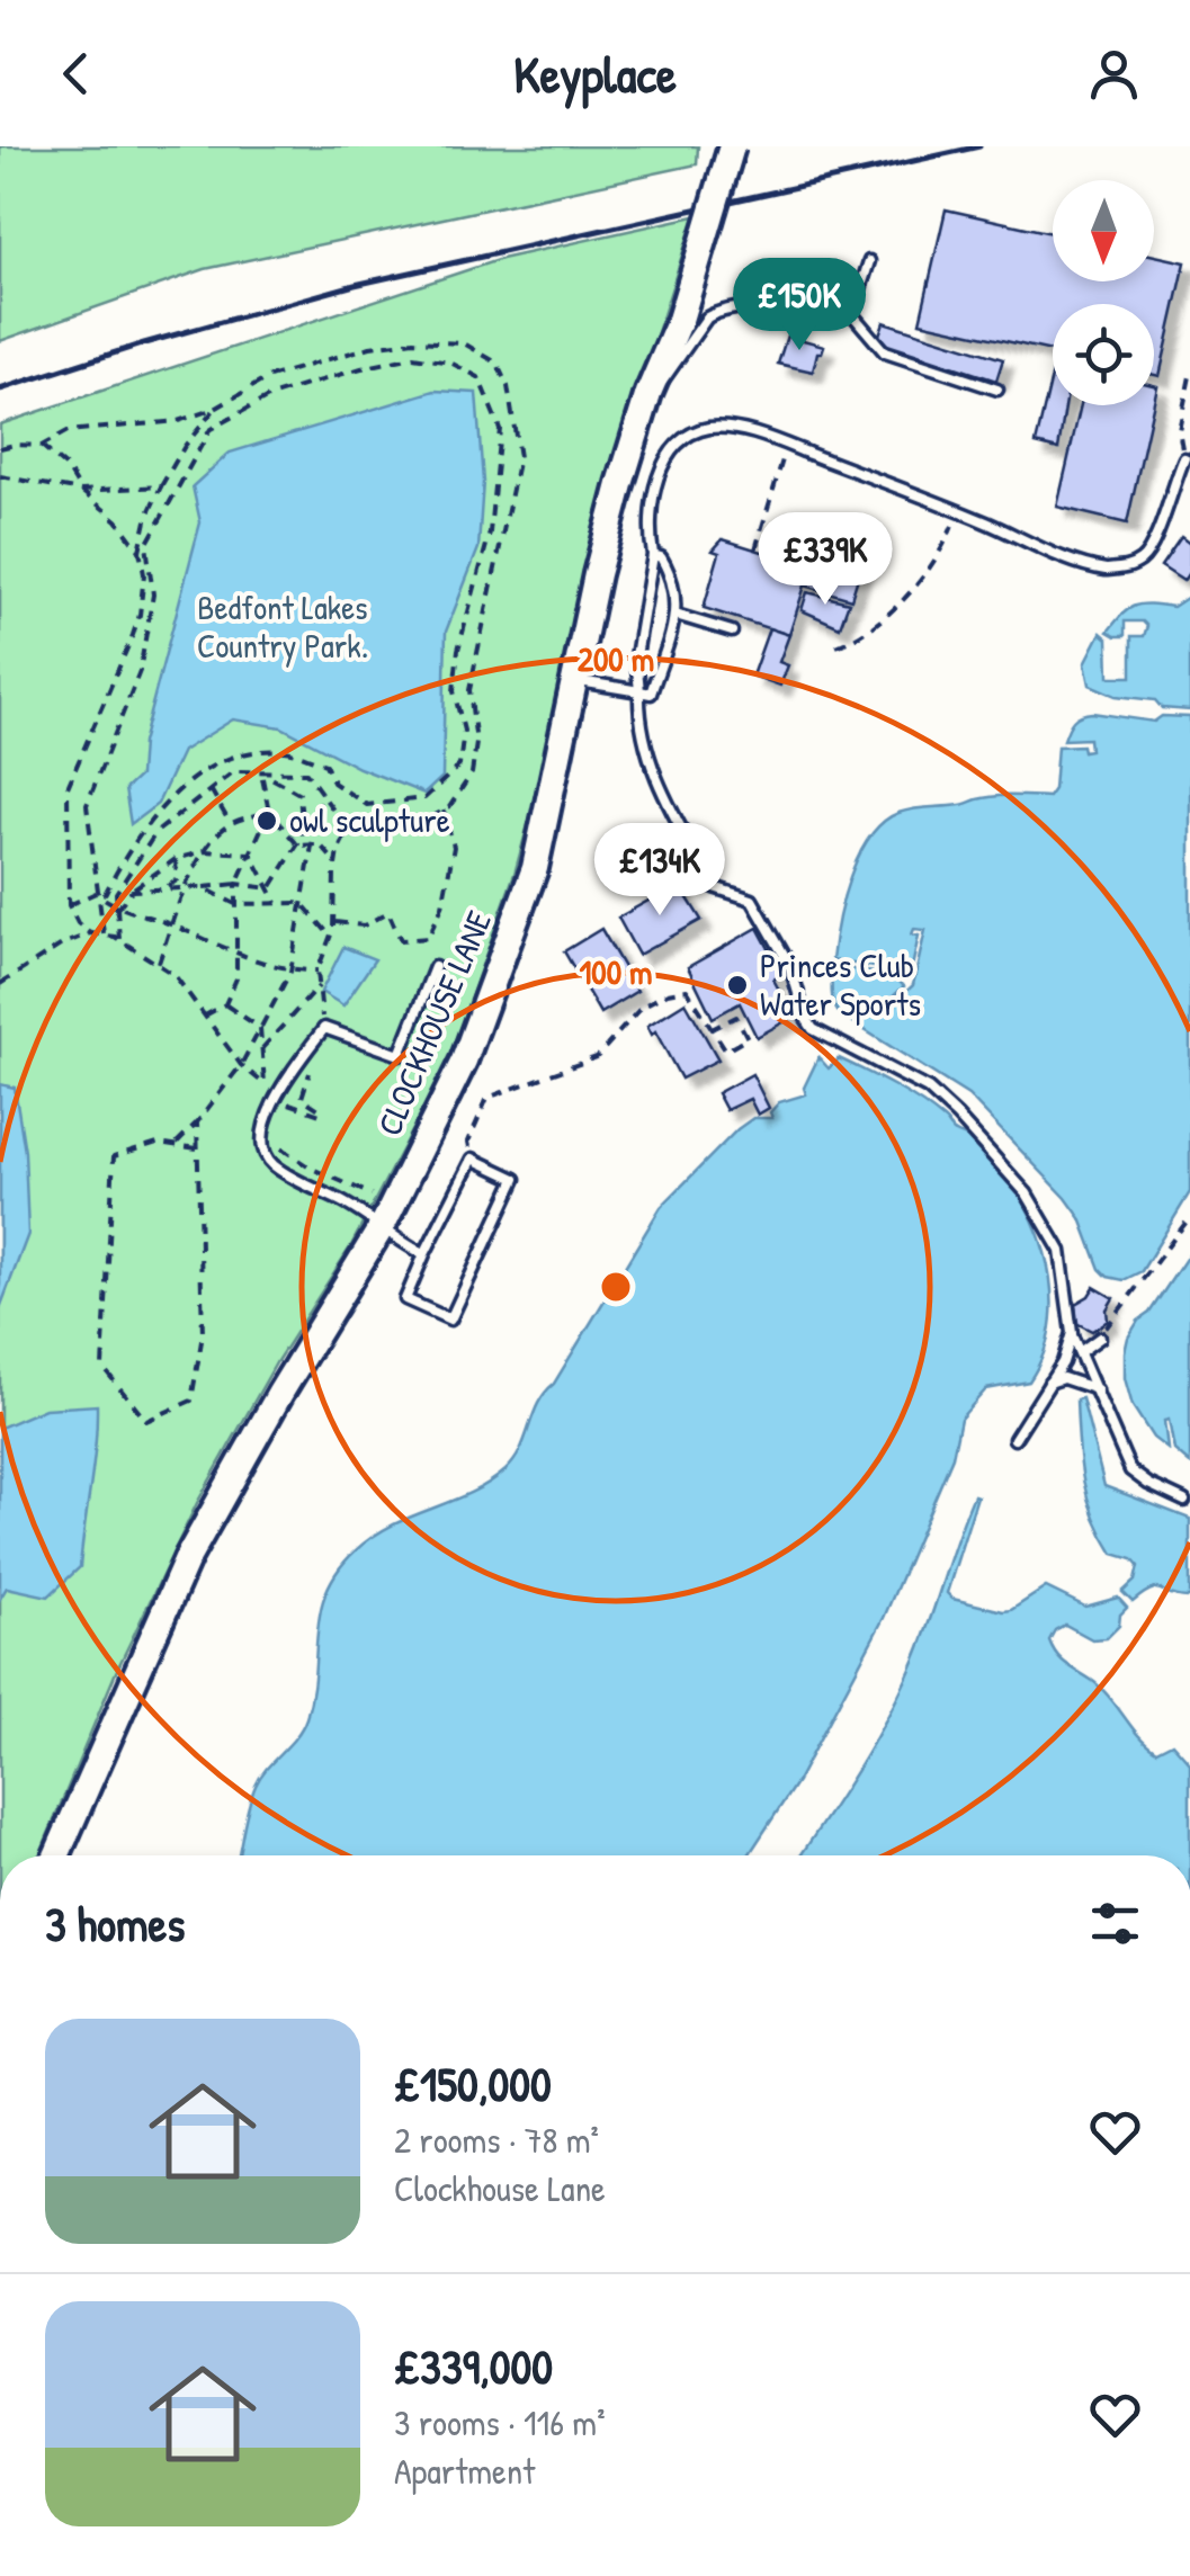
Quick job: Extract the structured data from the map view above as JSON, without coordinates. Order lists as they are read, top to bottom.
{
  "streets": {
    "main road": ["CLOCKHOUSE LANE"]
  },
  "parks": ["Bedfont Lakes Country Park."],
  "places": ["owl sculpture", "Princes Club Water Sports"],
  "north": "bottom",
  "page": {
    "header": "Keyplace",
    "price": ["£150K", "£339K", "£134K"],
    "heading": "3 homes",
    "list": [
      {
        "name": "£150,000",
        "note": "2 rooms · 78 m² · Clockhouse Lane"
      },
      {
        "name": "£339,000",
        "note": "3 rooms · 116 m² · Apartment"
      }
    ]
  },
  "rings": ["200 m", "100 m"]
}
